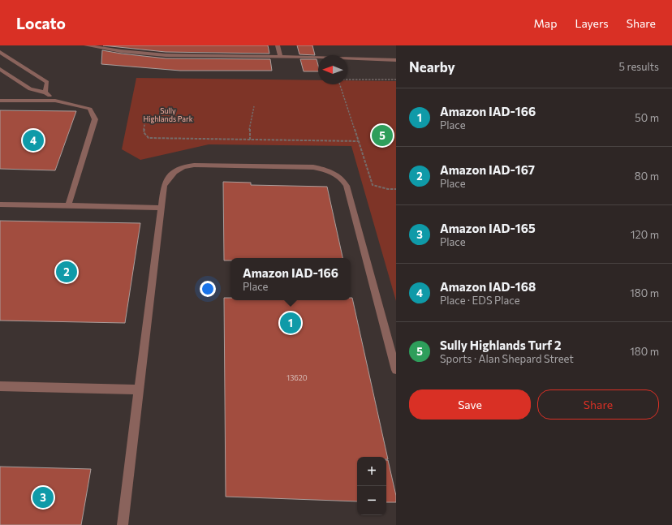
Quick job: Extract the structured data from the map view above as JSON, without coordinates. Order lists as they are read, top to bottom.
{
  "parks": ["Sully Highlands Park"],
  "house_numbers": ["13620"],
  "north": "left",
  "page": {
    "header": "Locato",
    "nav": ["Map", "Layers", "Share"],
    "heading": ["Nearby", "5 results"],
    "list": [
      {
        "mark": "1",
        "name": "Amazon IAD-166",
        "note": "Place",
        "value": "50 m"
      },
      {
        "mark": "2",
        "name": "Amazon IAD-167",
        "note": "Place",
        "value": "80 m"
      },
      {
        "mark": "3",
        "name": "Amazon IAD-165",
        "note": "Place",
        "value": "120 m"
      },
      {
        "mark": "4",
        "name": "Amazon IAD-168",
        "note": "Place · EDS Place",
        "value": "180 m"
      },
      {
        "mark": "5",
        "name": "Sully Highlands Turf 2",
        "note": "Sports · Alan Shepard Street",
        "value": "180 m"
      }
    ],
    "pins": [
      "5",
      "4",
      "2",
      "1",
      "3"
    ],
    "popup": ["Amazon IAD-166", "Place"],
    "buttons": ["Save", "Share"],
    "map_buttons": ["+", "−"]
  }
}
